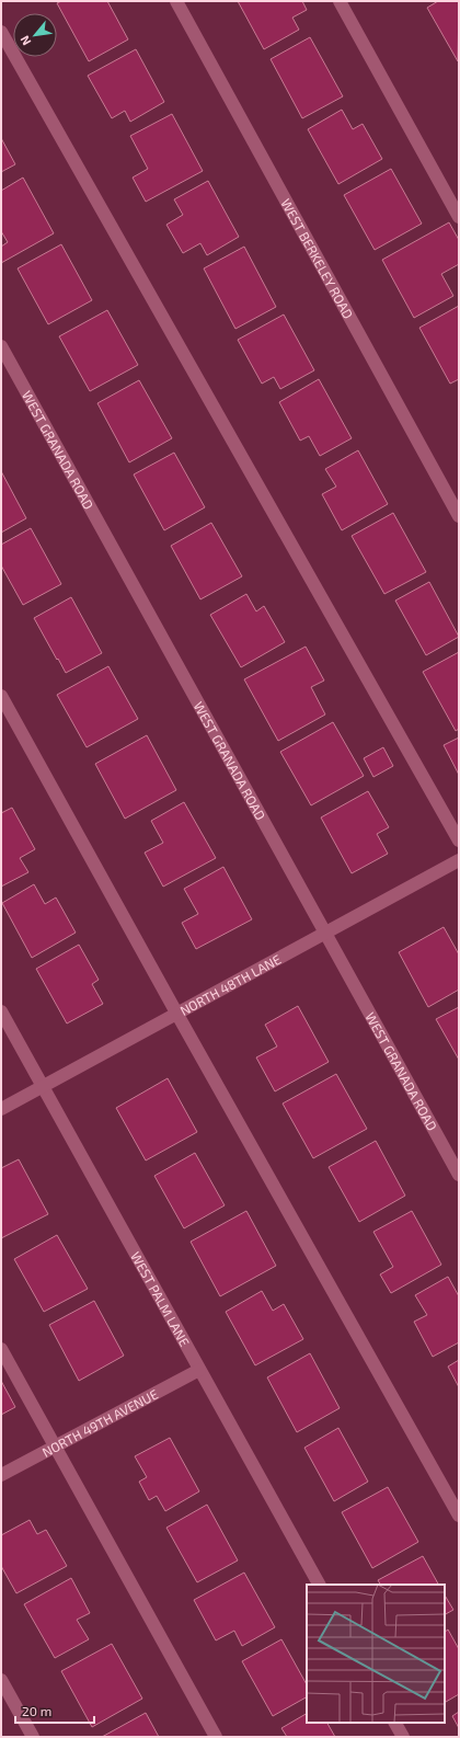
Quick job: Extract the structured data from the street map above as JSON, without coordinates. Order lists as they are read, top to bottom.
{
  "streets": {
    "street": [
      "WEST BERKELEY ROAD",
      "WEST GRANADA ROAD",
      "NORTH 48TH LANE",
      "WEST PALM LANE",
      "NORTH 49TH AVENUE"
    ]
  },
  "crossings": [
    ["WEST GRANADA ROAD", "NORTH 48TH LANE"],
    ["NORTH 48TH LANE", "WEST PALM LANE"],
    ["WEST PALM LANE", "NORTH 49TH AVENUE"]
  ],
  "scale_bar": "20 m",
  "north": "bottom left"
}
